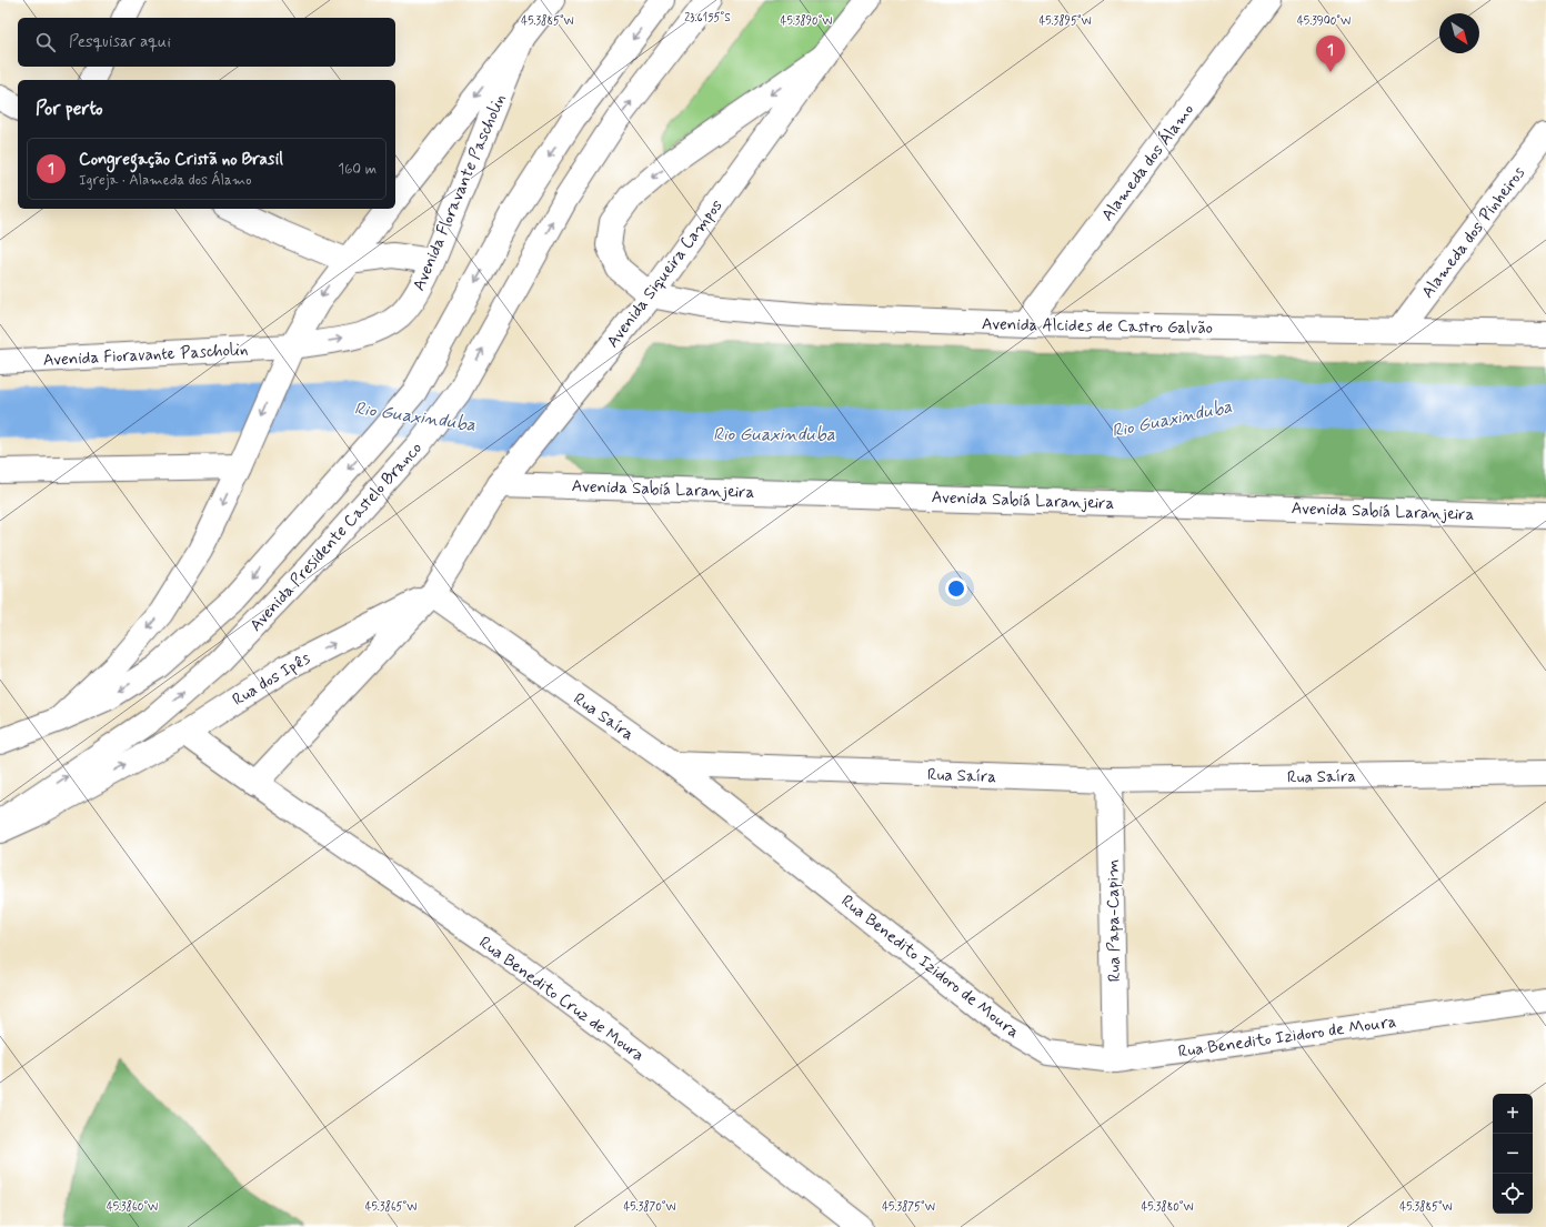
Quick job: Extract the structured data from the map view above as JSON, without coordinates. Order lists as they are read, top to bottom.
{
  "streets": {
    "street": [
      "Alameda dos Álamo",
      "Avenida Floravante Pascholin",
      "Alameda dos Pinheiros",
      "Avenida Siqueira Campos",
      "Avenida Alcides de Castro Galvão",
      "Avenida Fioravante Pascholin",
      "Avenida Sabiá Laranjeira",
      "Avenida Presidente Castelo Branco",
      "Rua dos Ipês",
      "Rua Saíra",
      "Rua Papa-Capim",
      "Rua Benedito Izidoro de Moura",
      "Rua Benedito Cruz de Moura"
    ]
  },
  "crossings": [
    ["Alameda dos Álamo", "Avenida Alcides de Castro Galvão"],
    ["Avenida Floravante Pascholin", "Avenida Fioravante Pascholin"],
    ["Alameda dos Pinheiros", "Avenida Alcides de Castro Galvão"],
    ["Avenida Siqueira Campos", "Avenida Alcides de Castro Galvão"],
    ["Avenida Siqueira Campos", "Avenida Sabiá Laranjeira"],
    ["Rua dos Ipês", "Rua Saíra"],
    ["Rua dos Ipês", "Rua Benedito Cruz de Moura"],
    ["Rua Saíra", "Rua Papa-Capim"],
    ["Rua Saíra", "Rua Benedito Izidoro de Moura"],
    ["Rua Papa-Capim", "Rua Benedito Izidoro de Moura"]
  ],
  "water": ["Rio Guaxinduba"],
  "north": "bottom right",
  "page": {
    "search": "Pesquisar aqui",
    "pins": "1",
    "heading": "Por perto",
    "list": [
      {
        "mark": "1",
        "name": "Congregação Cristã no Brasil",
        "note": "Igreja · Alameda dos Álamo",
        "value": "160 m"
      }
    ],
    "map_buttons": ["+", "−"]
  },
  "coordinates": [
    "23.6155°S",
    "45.3885°W",
    "45.3890°W",
    "45.3895°W",
    "45.3900°W",
    "45.3860°W",
    "45.3865°W",
    "45.3870°W",
    "45.3875°W",
    "45.3880°W"
  ]
}
